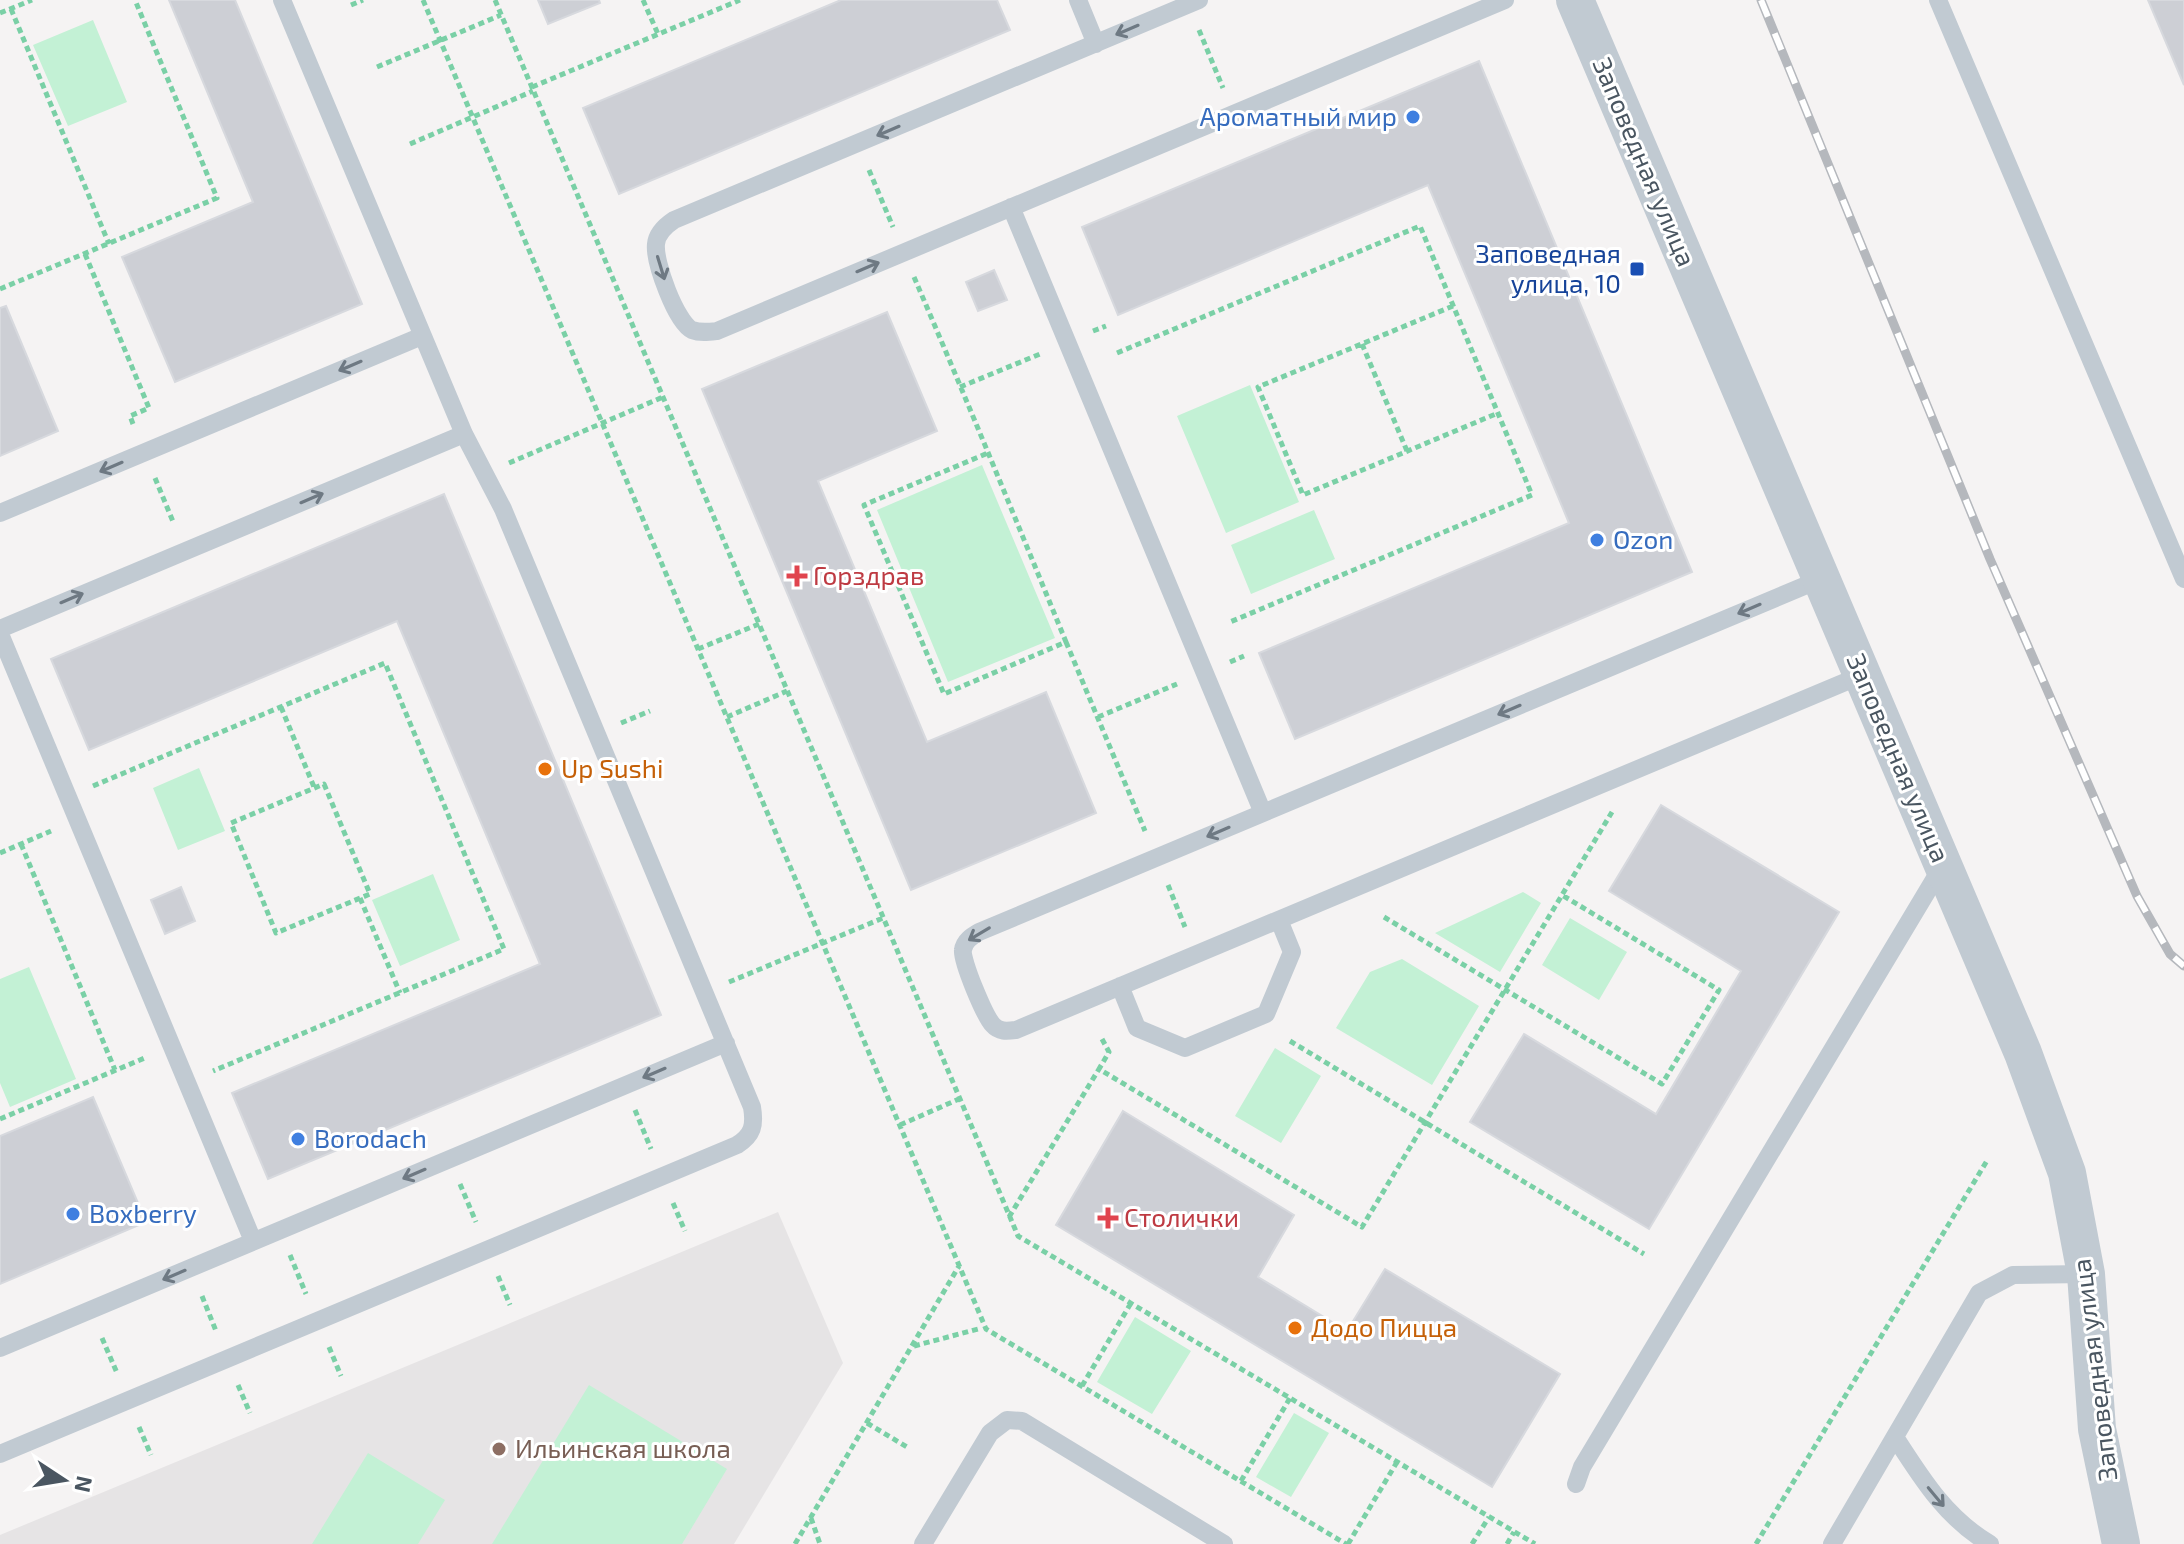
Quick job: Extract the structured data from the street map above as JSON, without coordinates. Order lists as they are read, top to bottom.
{
  "streets": {
    "street": ["Заповедная улица"]
  },
  "places": {
    "other": [
      "Ароматный мир",
      "Ozon",
      "Up Sushi",
      "Borodach",
      "Boxberry",
      "Додо Пицца",
      "Ильинская школа"
    ],
    "transit": ["Заповедная улица, 10"],
    "health": ["Горздрав", "Столички"]
  },
  "north": "right"
}
